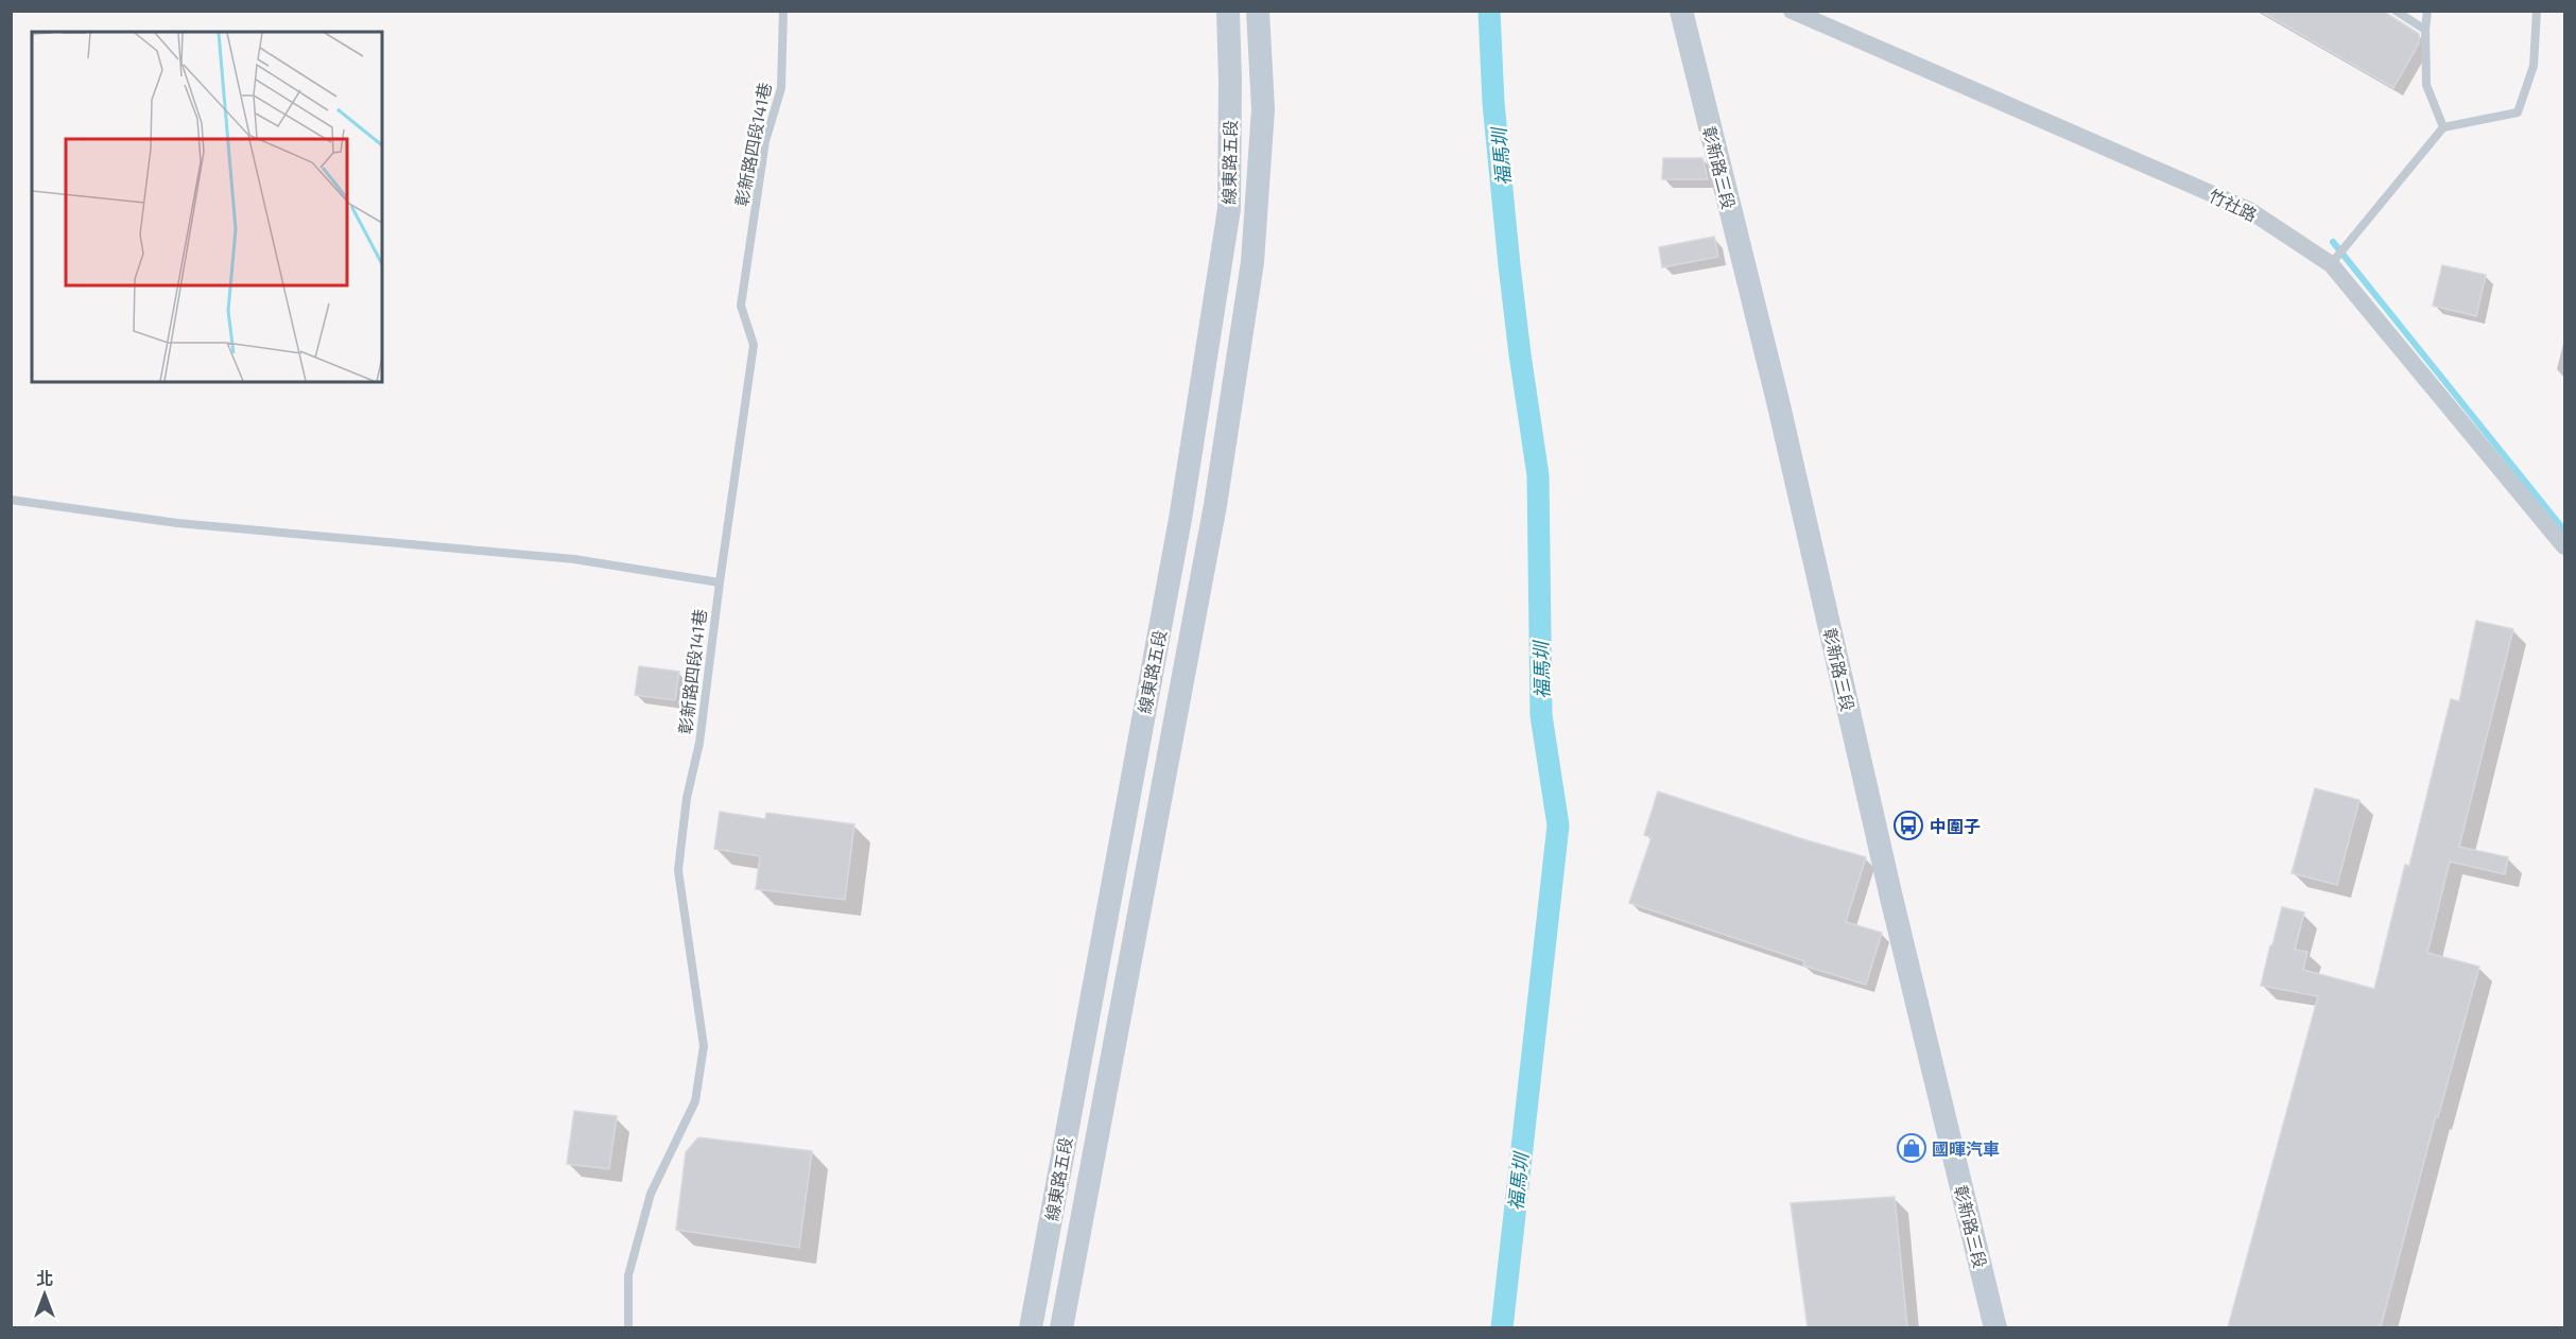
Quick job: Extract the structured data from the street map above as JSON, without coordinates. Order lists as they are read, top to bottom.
{
  "streets": {
    "main road": ["線東路五段", "彰新路三段"],
    "street": ["竹社路"],
    "lane": ["彰新路四段141巷"]
  },
  "water": ["福馬圳"],
  "places": {
    "bus stop": ["中圍子"],
    "shop": ["國暉汽車"]
  },
  "north": "top"
}
